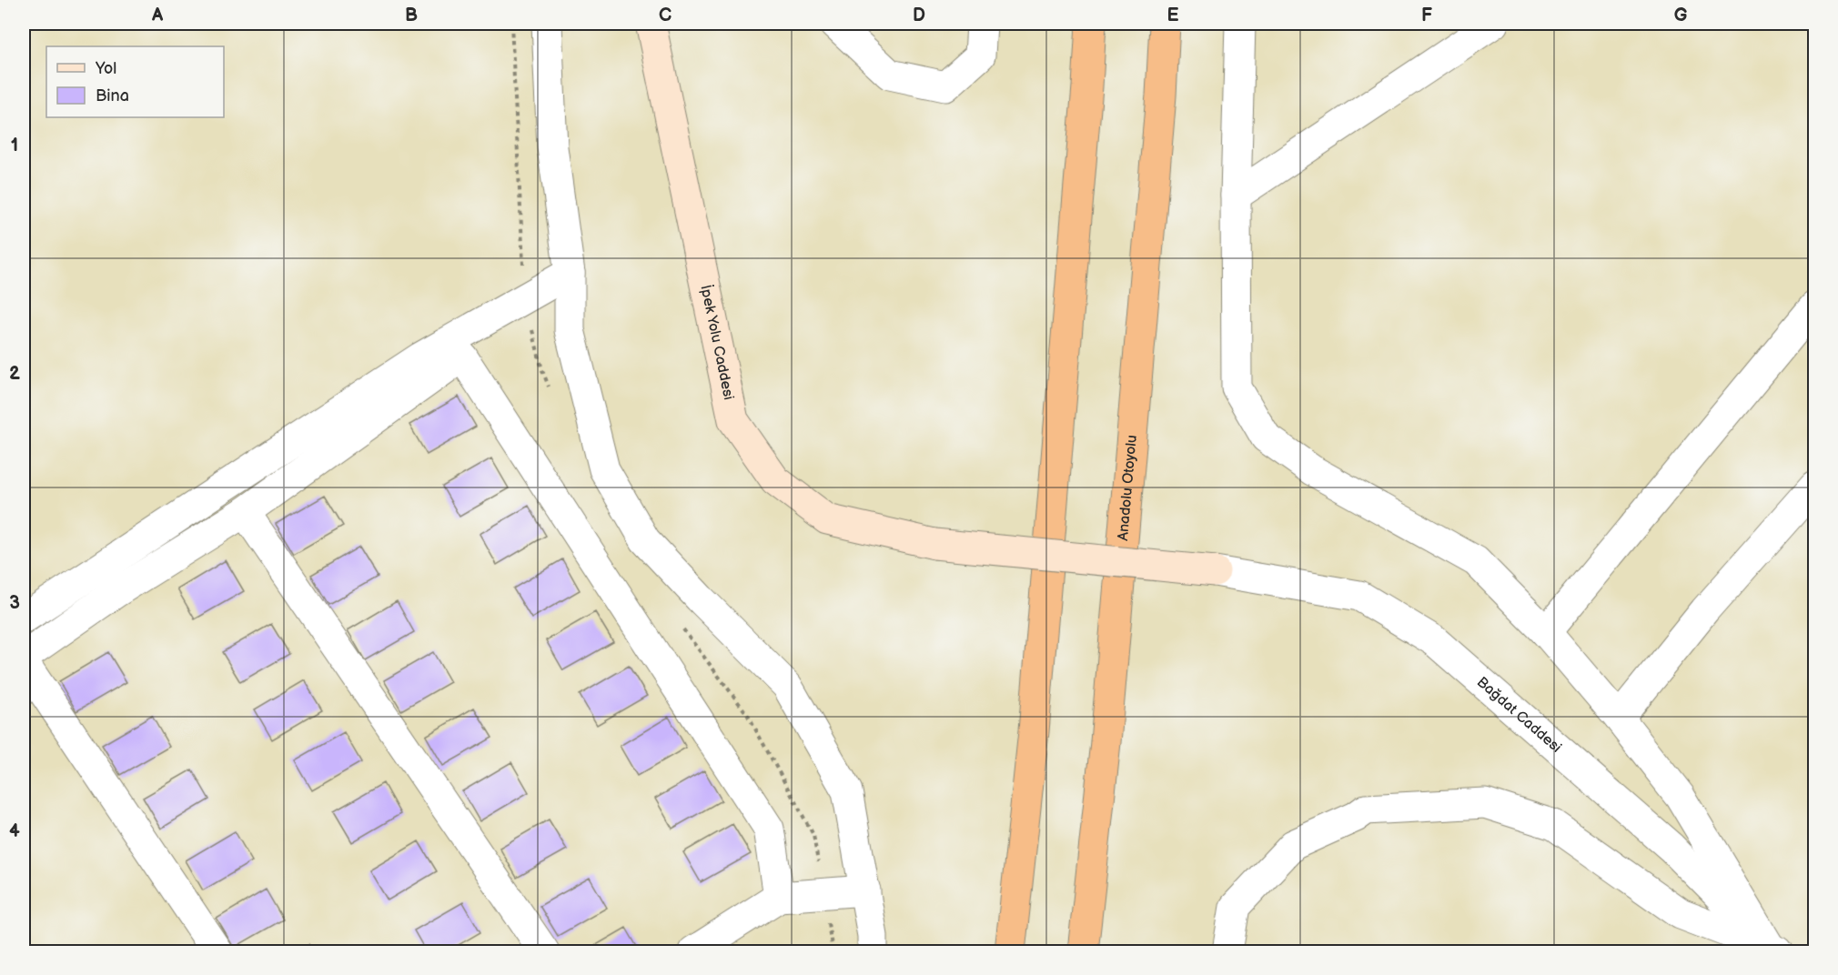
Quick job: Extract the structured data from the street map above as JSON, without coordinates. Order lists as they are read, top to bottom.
{
  "streets": {
    "highway": ["Anadolu Otoyolu"],
    "street": ["İpek Yolu Caddesi", "Bağdat Caddesi"]
  },
  "crossings": [
    ["İpek Yolu Caddesi", "Bağdat Caddesi"]
  ],
  "legend": ["Yol", "Bina"],
  "grid": {
    "columns": [
      "A",
      "B",
      "C",
      "D",
      "E",
      "F",
      "G"
    ],
    "rows": [
      "1",
      "2",
      "3",
      "4"
    ]
  }
}
